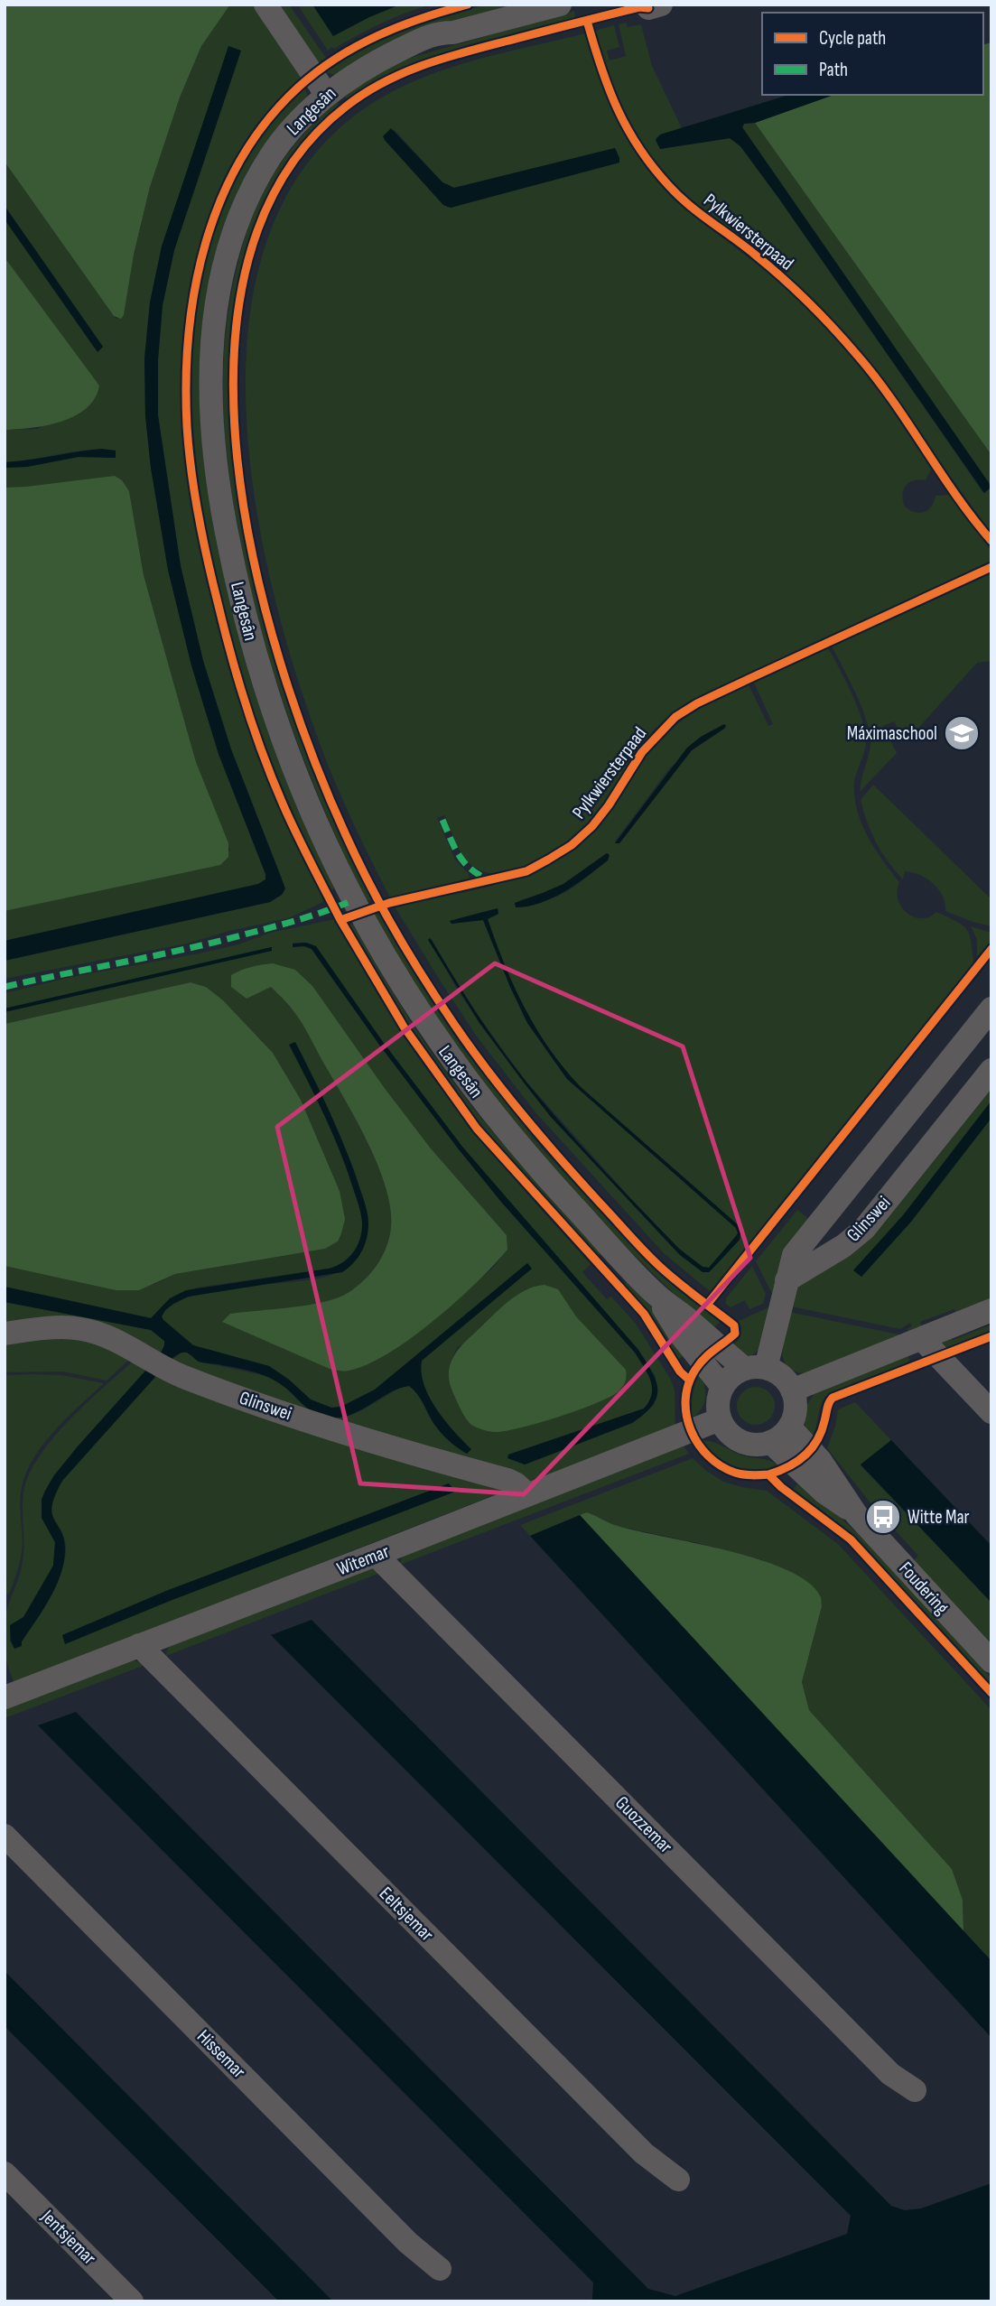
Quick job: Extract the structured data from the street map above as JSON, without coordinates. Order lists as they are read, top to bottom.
{
  "streets": {
    "street": [
      "Langesân",
      "Glinswei",
      "Witemar",
      "Foudering",
      "Guozzemar",
      "Eeltsjemar",
      "Hissemar",
      "Jentsjemar"
    ],
    "cycle path": ["Pylkwiersterpaad"]
  },
  "crossings": [
    ["Langesân", "Witemar"],
    ["Langesân", "Foudering"],
    ["Glinswei", "Witemar"],
    ["Witemar", "Foudering"],
    ["Witemar", "Guozzemar"],
    ["Witemar", "Eeltsjemar"]
  ],
  "places": {
    "school or university": ["Máximaschool"],
    "bus stop": ["Witte Mar"]
  },
  "legend": ["Cycle path", "Path"]
}
